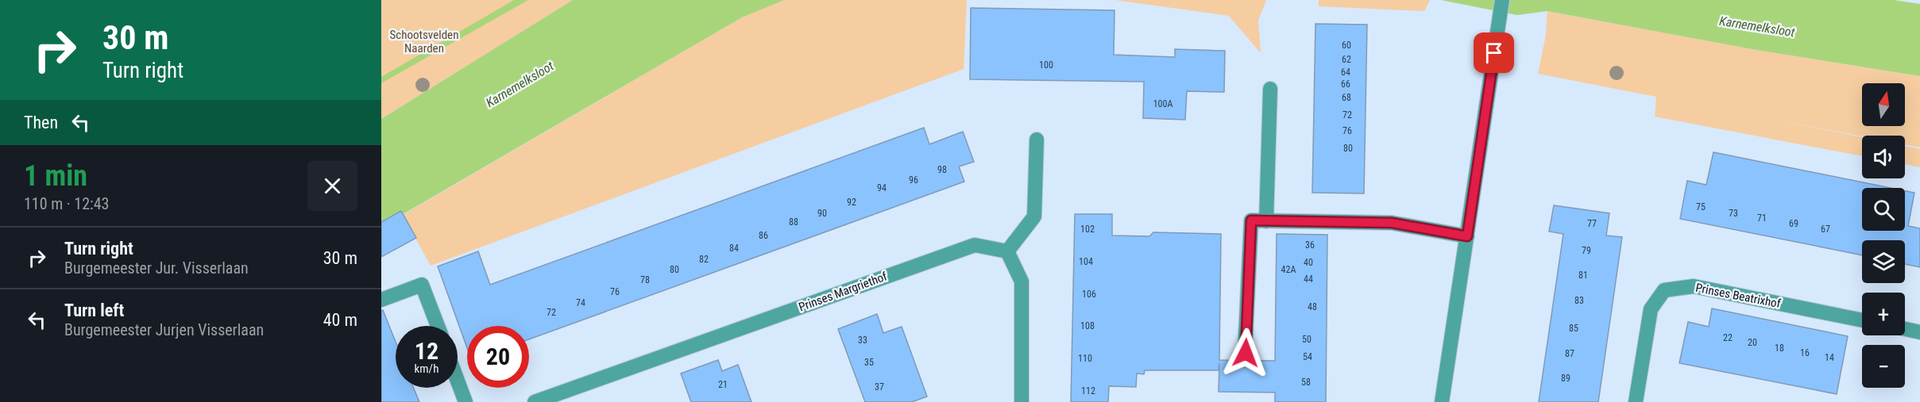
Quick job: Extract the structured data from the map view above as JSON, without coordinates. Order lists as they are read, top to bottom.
{
  "streets": {
    "street": ["Prinses Margriethof", "Prinses Beatrixhof"]
  },
  "water": ["Karnemelksloot"],
  "parks": ["Schootsvelden Naarden"],
  "house_numbers": [
    "60",
    "62",
    "100",
    "64",
    "66",
    "68",
    "100A",
    "72",
    "76",
    "80",
    "98",
    "96",
    "94",
    "92",
    "75",
    "90",
    "73",
    "71",
    "88",
    "77",
    "69",
    "102",
    "67",
    "86",
    "36",
    "84",
    "79",
    "82",
    "104",
    "40",
    "80",
    "42A",
    "81",
    "44",
    "78",
    "76",
    "106",
    "83",
    "74",
    "48",
    "72",
    "108",
    "85",
    "22",
    "50",
    "33",
    "20",
    "18",
    "16",
    "87",
    "54",
    "14",
    "110",
    "35",
    "89",
    "58",
    "21",
    "37",
    "112"
  ],
  "north": "top",
  "page": {
    "turn": ["30 m", "Turn right"],
    "map_buttons": ["+", "−"],
    "then": "Then",
    "heading": ["1 min", "110 m · 12:43"],
    "list": [
      {
        "name": "Turn right",
        "note": "Burgemeester Jur. Visserlaan",
        "value": "30 m"
      },
      {
        "name": "Turn left",
        "note": "Burgemeester Jurjen Visserlaan",
        "value": "40 m"
      }
    ],
    "speed": "12 km/h",
    "limit": "20"
  }
}
